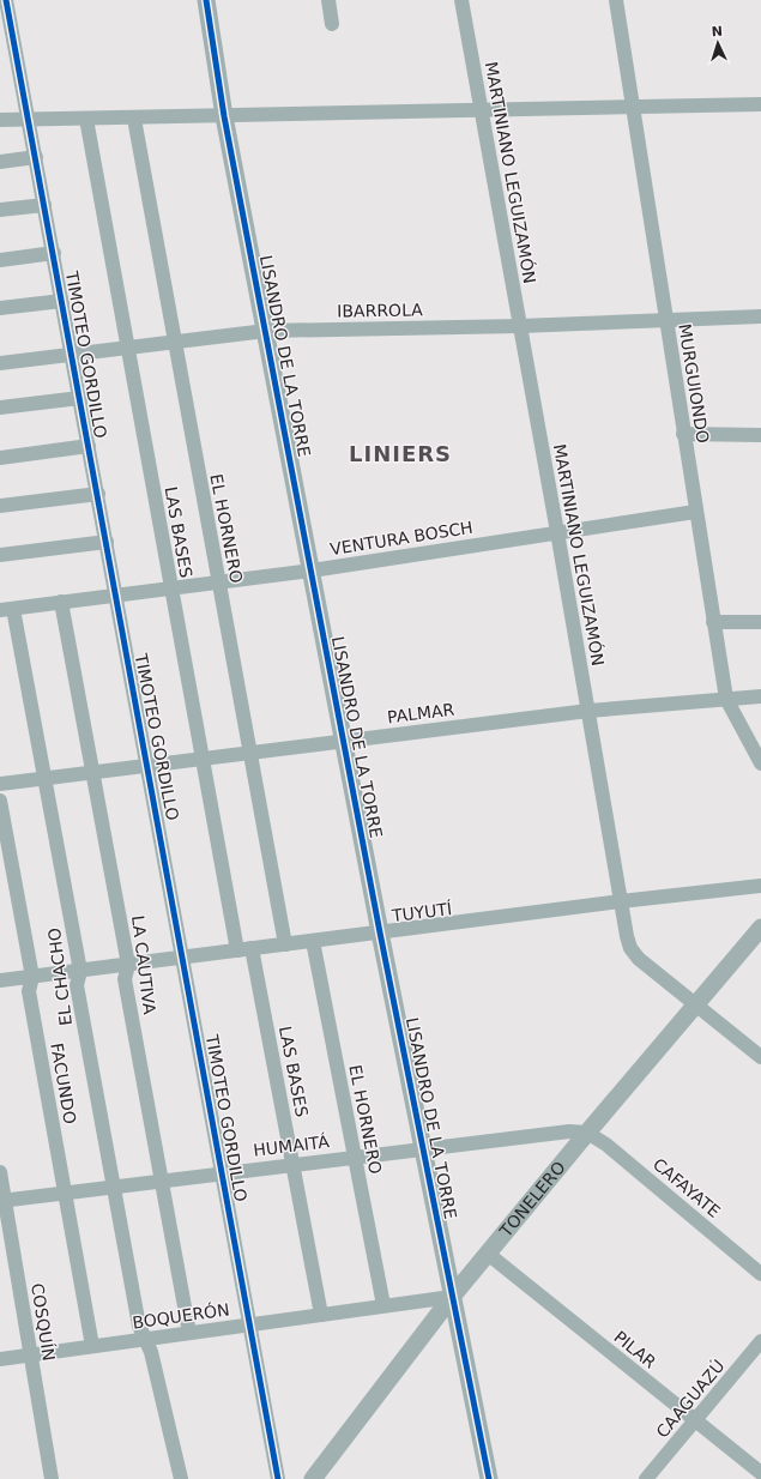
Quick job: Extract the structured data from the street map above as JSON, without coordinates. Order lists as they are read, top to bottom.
{
  "streets": {
    "street": [
      "MARTINIANO LEGUIZAMÓN",
      "IBARROLA",
      "TIMOTEO GORDILLO",
      "LISANDRO DE LA TORRE",
      "MURGUIONDO",
      "EL HORNERO",
      "LAS BASES",
      "VENTURA BOSCH",
      "PALMAR",
      "TUYUTÍ",
      "LA CAUTIVA",
      "EL CHACHO",
      "FACUNDO",
      "HUMAITÁ",
      "CAFAYATE",
      "TONELERO",
      "BOQUERÓN",
      "COSQUÍN",
      "PILAR",
      "CAAGUAZÚ"
    ]
  },
  "crossings": [
    ["MARTINIANO LEGUIZAMÓN", "IBARROLA"],
    ["MARTINIANO LEGUIZAMÓN", "VENTURA BOSCH"],
    ["MARTINIANO LEGUIZAMÓN", "PALMAR"],
    ["MARTINIANO LEGUIZAMÓN", "TUYUTÍ"],
    ["MARTINIANO LEGUIZAMÓN", "TONELERO"],
    ["IBARROLA", "TIMOTEO GORDILLO"],
    ["IBARROLA", "LISANDRO DE LA TORRE"],
    ["IBARROLA", "MURGUIONDO"],
    ["IBARROLA", "EL HORNERO"],
    ["IBARROLA", "LAS BASES"],
    ["TIMOTEO GORDILLO", "VENTURA BOSCH"],
    ["TIMOTEO GORDILLO", "PALMAR"],
    ["TIMOTEO GORDILLO", "TUYUTÍ"],
    ["TIMOTEO GORDILLO", "HUMAITÁ"],
    ["TIMOTEO GORDILLO", "BOQUERÓN"],
    ["LISANDRO DE LA TORRE", "VENTURA BOSCH"],
    ["LISANDRO DE LA TORRE", "PALMAR"],
    ["LISANDRO DE LA TORRE", "TUYUTÍ"],
    ["LISANDRO DE LA TORRE", "HUMAITÁ"],
    ["LISANDRO DE LA TORRE", "TONELERO"],
    ["LISANDRO DE LA TORRE", "BOQUERÓN"],
    ["MURGUIONDO", "VENTURA BOSCH"],
    ["MURGUIONDO", "PALMAR"],
    ["EL HORNERO", "VENTURA BOSCH"],
    ["EL HORNERO", "PALMAR"],
    ["EL HORNERO", "TUYUTÍ"],
    ["EL HORNERO", "HUMAITÁ"],
    ["EL HORNERO", "BOQUERÓN"],
    ["LAS BASES", "VENTURA BOSCH"],
    ["LAS BASES", "PALMAR"],
    ["LAS BASES", "TUYUTÍ"],
    ["LAS BASES", "HUMAITÁ"],
    ["LAS BASES", "BOQUERÓN"],
    ["VENTURA BOSCH", "LA CAUTIVA"],
    ["VENTURA BOSCH", "EL CHACHO"],
    ["PALMAR", "LA CAUTIVA"],
    ["PALMAR", "EL CHACHO"],
    ["TUYUTÍ", "LA CAUTIVA"],
    ["TUYUTÍ", "EL CHACHO"],
    ["TUYUTÍ", "FACUNDO"],
    ["LA CAUTIVA", "HUMAITÁ"],
    ["LA CAUTIVA", "BOQUERÓN"],
    ["EL CHACHO", "HUMAITÁ"],
    ["EL CHACHO", "BOQUERÓN"],
    ["FACUNDO", "HUMAITÁ"],
    ["FACUNDO", "BOQUERÓN"],
    ["HUMAITÁ", "CAFAYATE"],
    ["HUMAITÁ", "TONELERO"],
    ["HUMAITÁ", "COSQUÍN"],
    ["CAFAYATE", "TONELERO"],
    ["TONELERO", "BOQUERÓN"],
    ["TONELERO", "PILAR"],
    ["BOQUERÓN", "COSQUÍN"],
    ["PILAR", "CAAGUAZÚ"]
  ],
  "districts": ["LINIERS"],
  "north": "top"
}
